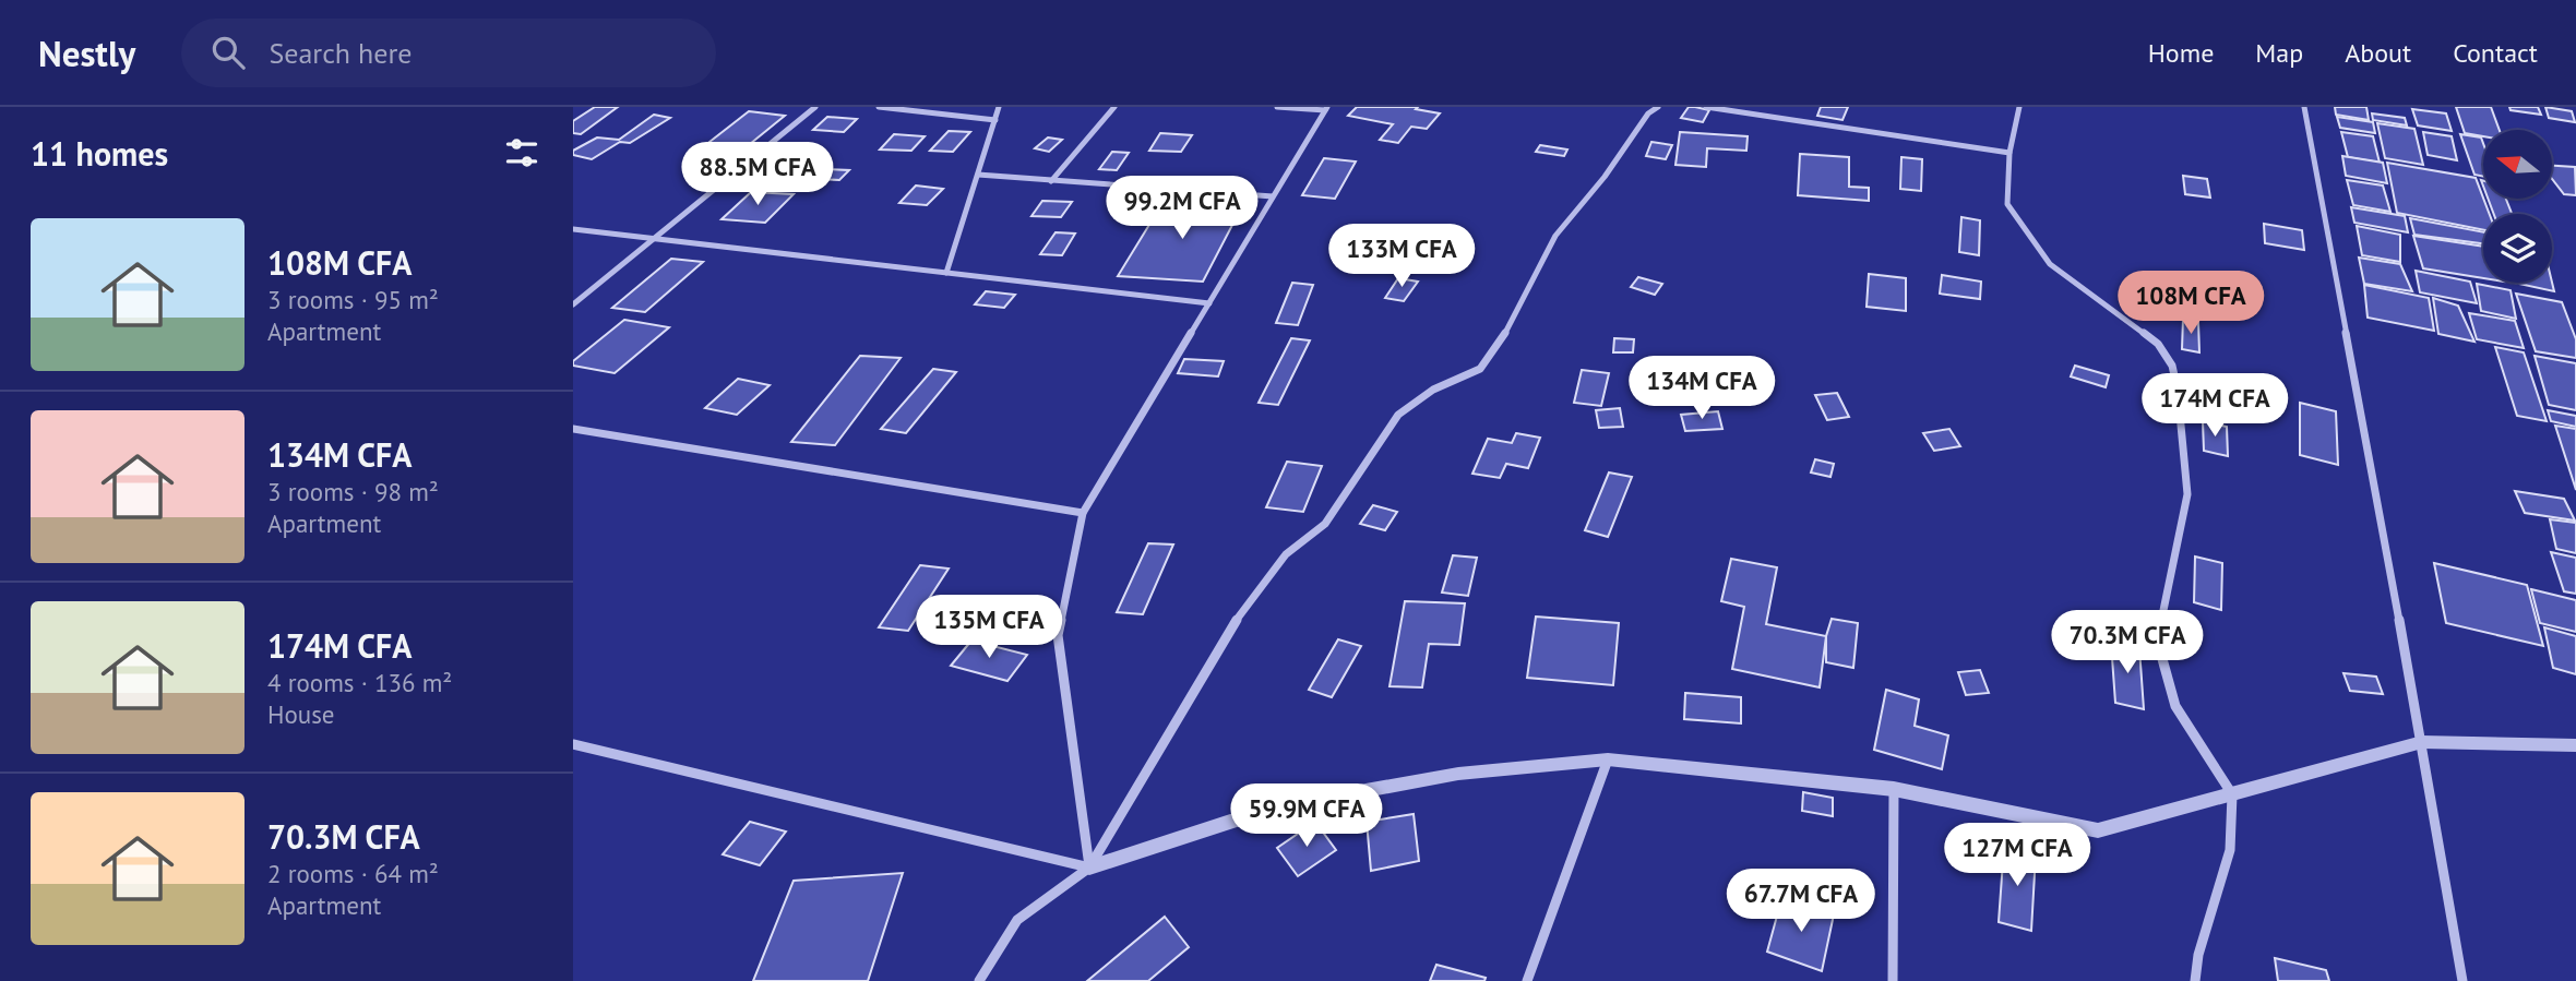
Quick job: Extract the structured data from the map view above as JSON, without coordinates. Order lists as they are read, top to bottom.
{
  "north": "left",
  "page": {
    "header": "Nestly",
    "search": "Search here",
    "nav": [
      "Home",
      "Map",
      "About",
      "Contact"
    ],
    "heading": "11 homes",
    "price": [
      "88.5M CFA",
      "99.2M CFA",
      "133M CFA",
      "108M CFA",
      "134M CFA",
      "174M CFA",
      "135M CFA",
      "70.3M CFA",
      "59.9M CFA",
      "127M CFA",
      "67.7M CFA"
    ],
    "list": [
      {
        "name": "108M CFA",
        "note": "3 rooms · 95 m² · Apartment"
      },
      {
        "name": "134M CFA",
        "note": "3 rooms · 98 m² · Apartment"
      },
      {
        "name": "174M CFA",
        "note": "4 rooms · 136 m² · House"
      },
      {
        "name": "70.3M CFA",
        "note": "2 rooms · 64 m² · Apartment"
      }
    ]
  }
}
